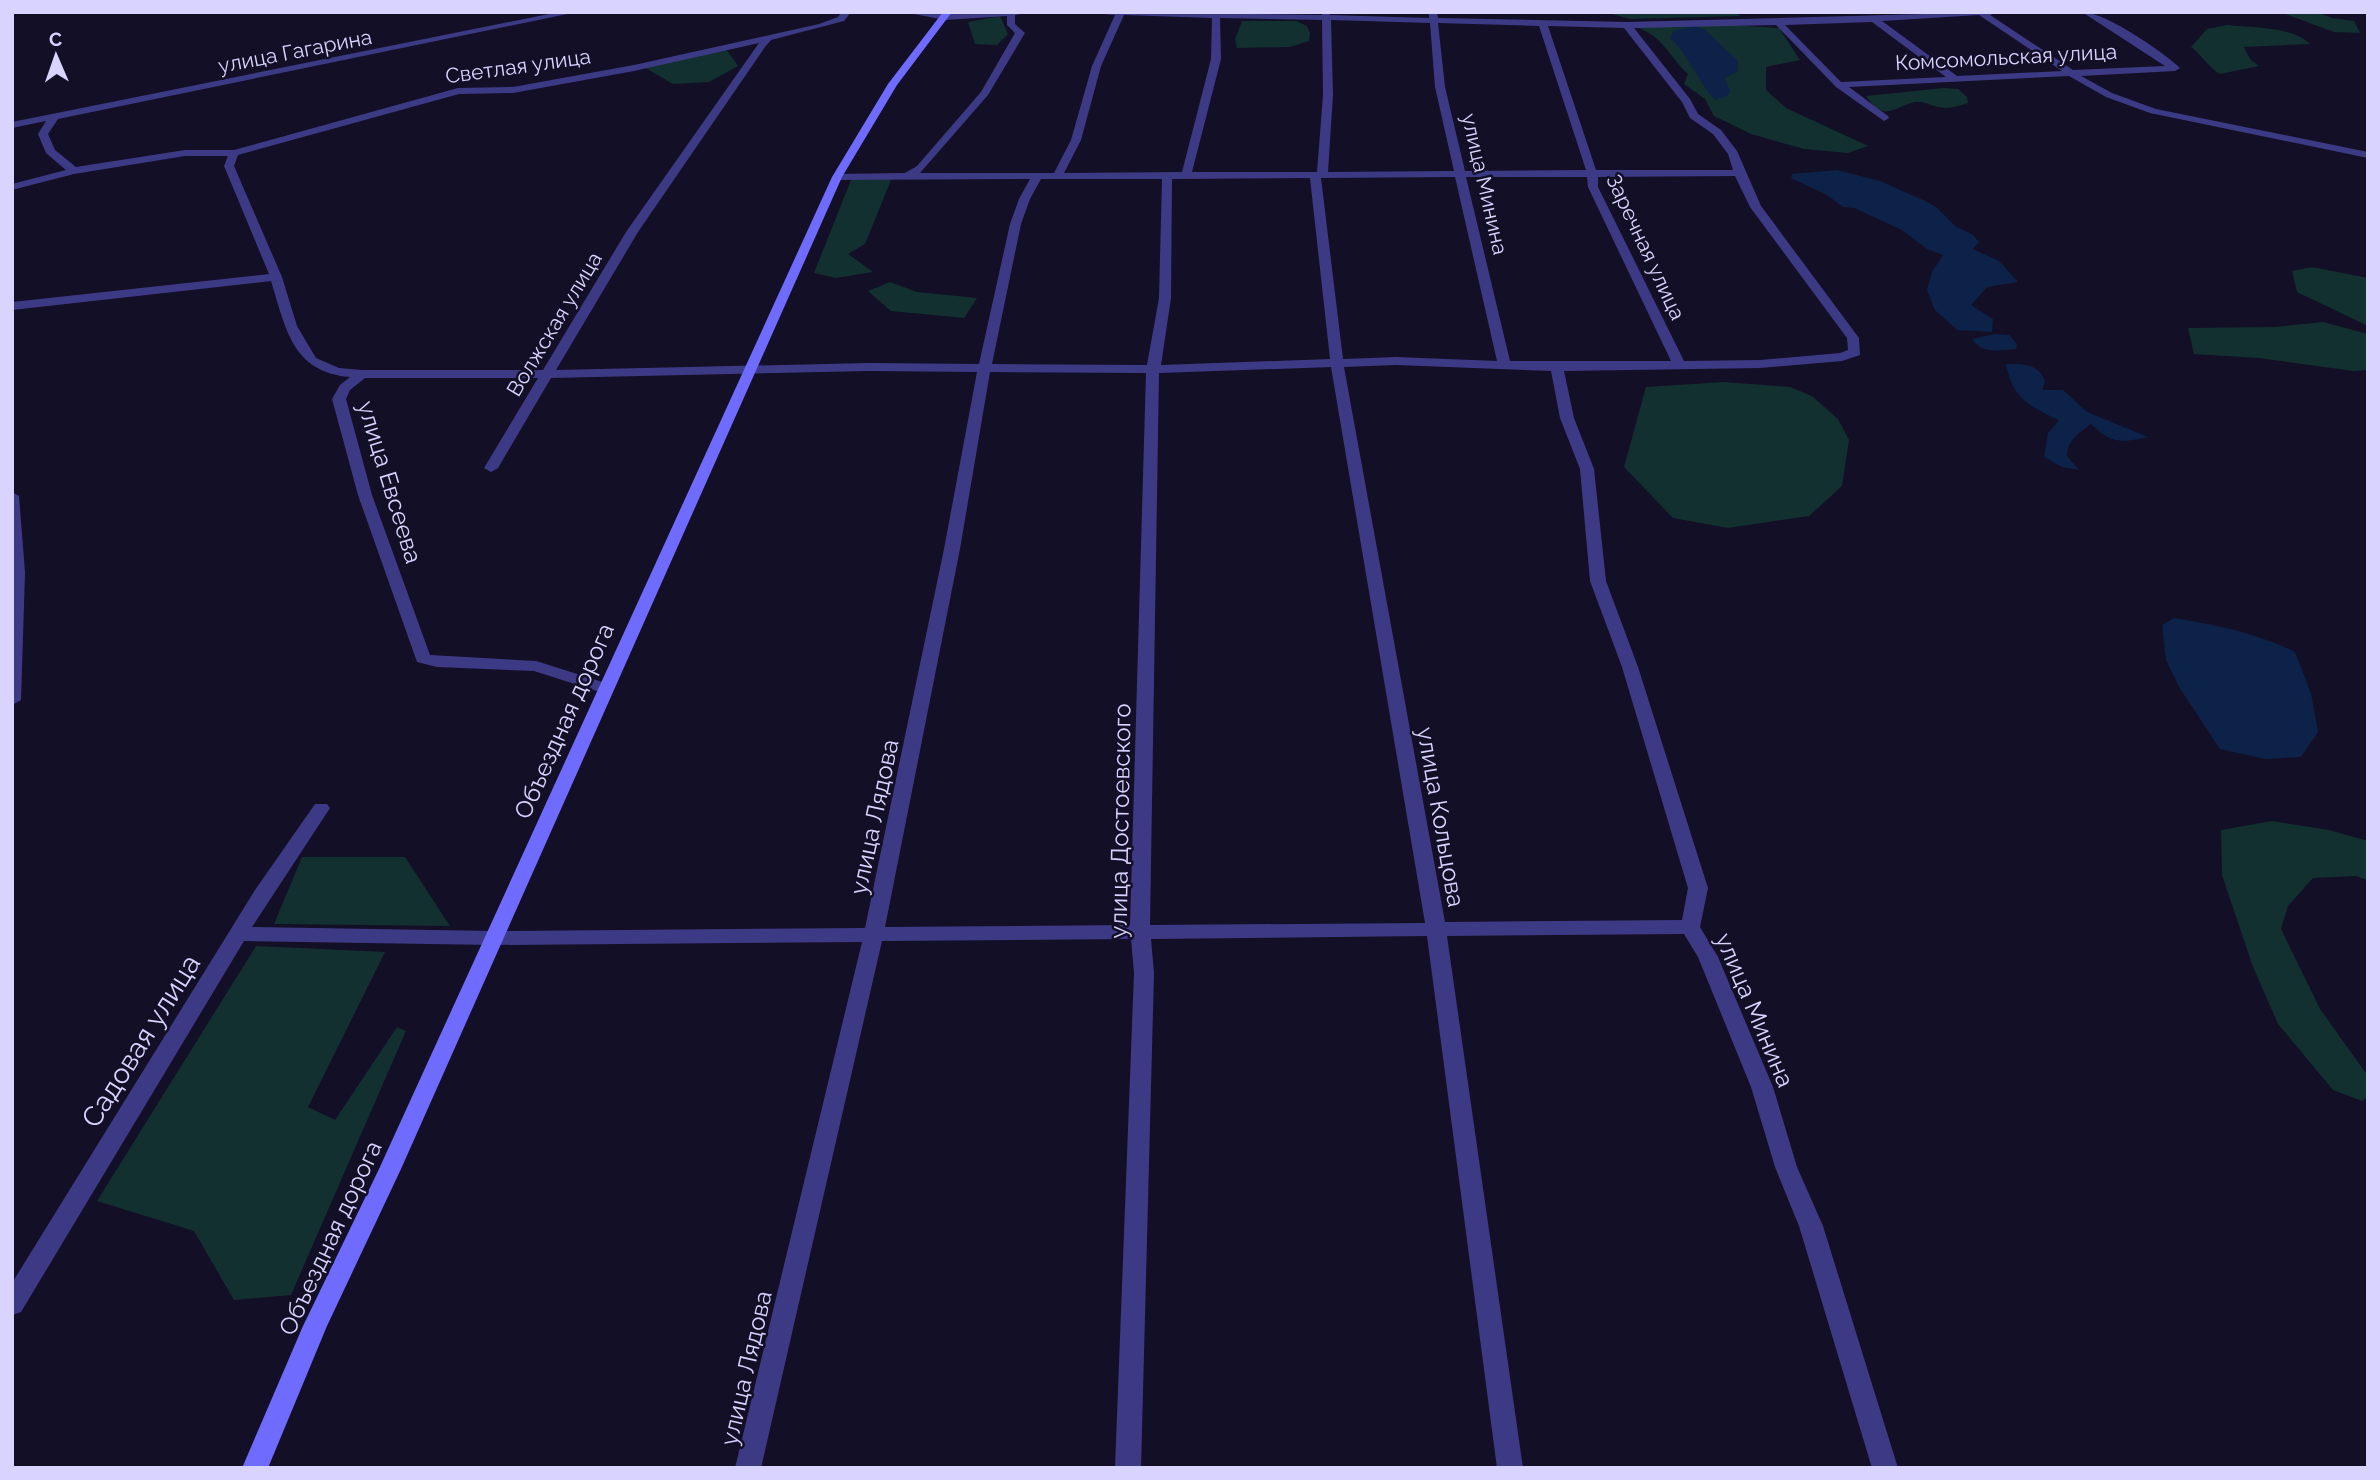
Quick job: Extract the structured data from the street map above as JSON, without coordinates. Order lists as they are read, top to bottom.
{
  "streets": {
    "main road": ["Объездная дорога"],
    "street": [
      "улица Гагарина",
      "Комсомольская улица",
      "Светлая улица",
      "улица Минина",
      "Заречная улица",
      "Волжская улица",
      "улица Евсеева",
      "улица Лядова",
      "улица Кольцова",
      "улица Достоевского",
      "Садовая улица"
    ]
  },
  "crossings": [
    ["Светлая улица", "Волжская улица"],
    ["Светлая улица", "улица Евсеева"],
    ["улица Евсеева", "Объездная дорога"]
  ],
  "north": "top"
}
